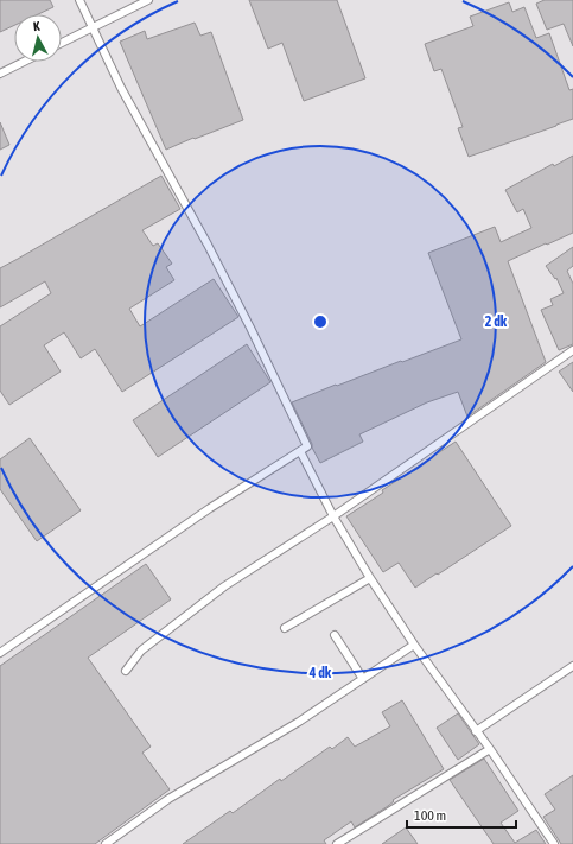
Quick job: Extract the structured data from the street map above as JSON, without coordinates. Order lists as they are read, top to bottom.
{
  "scale_bar": "100 m",
  "north": "top",
  "rings": ["2 dk", "4 dk"]
}
